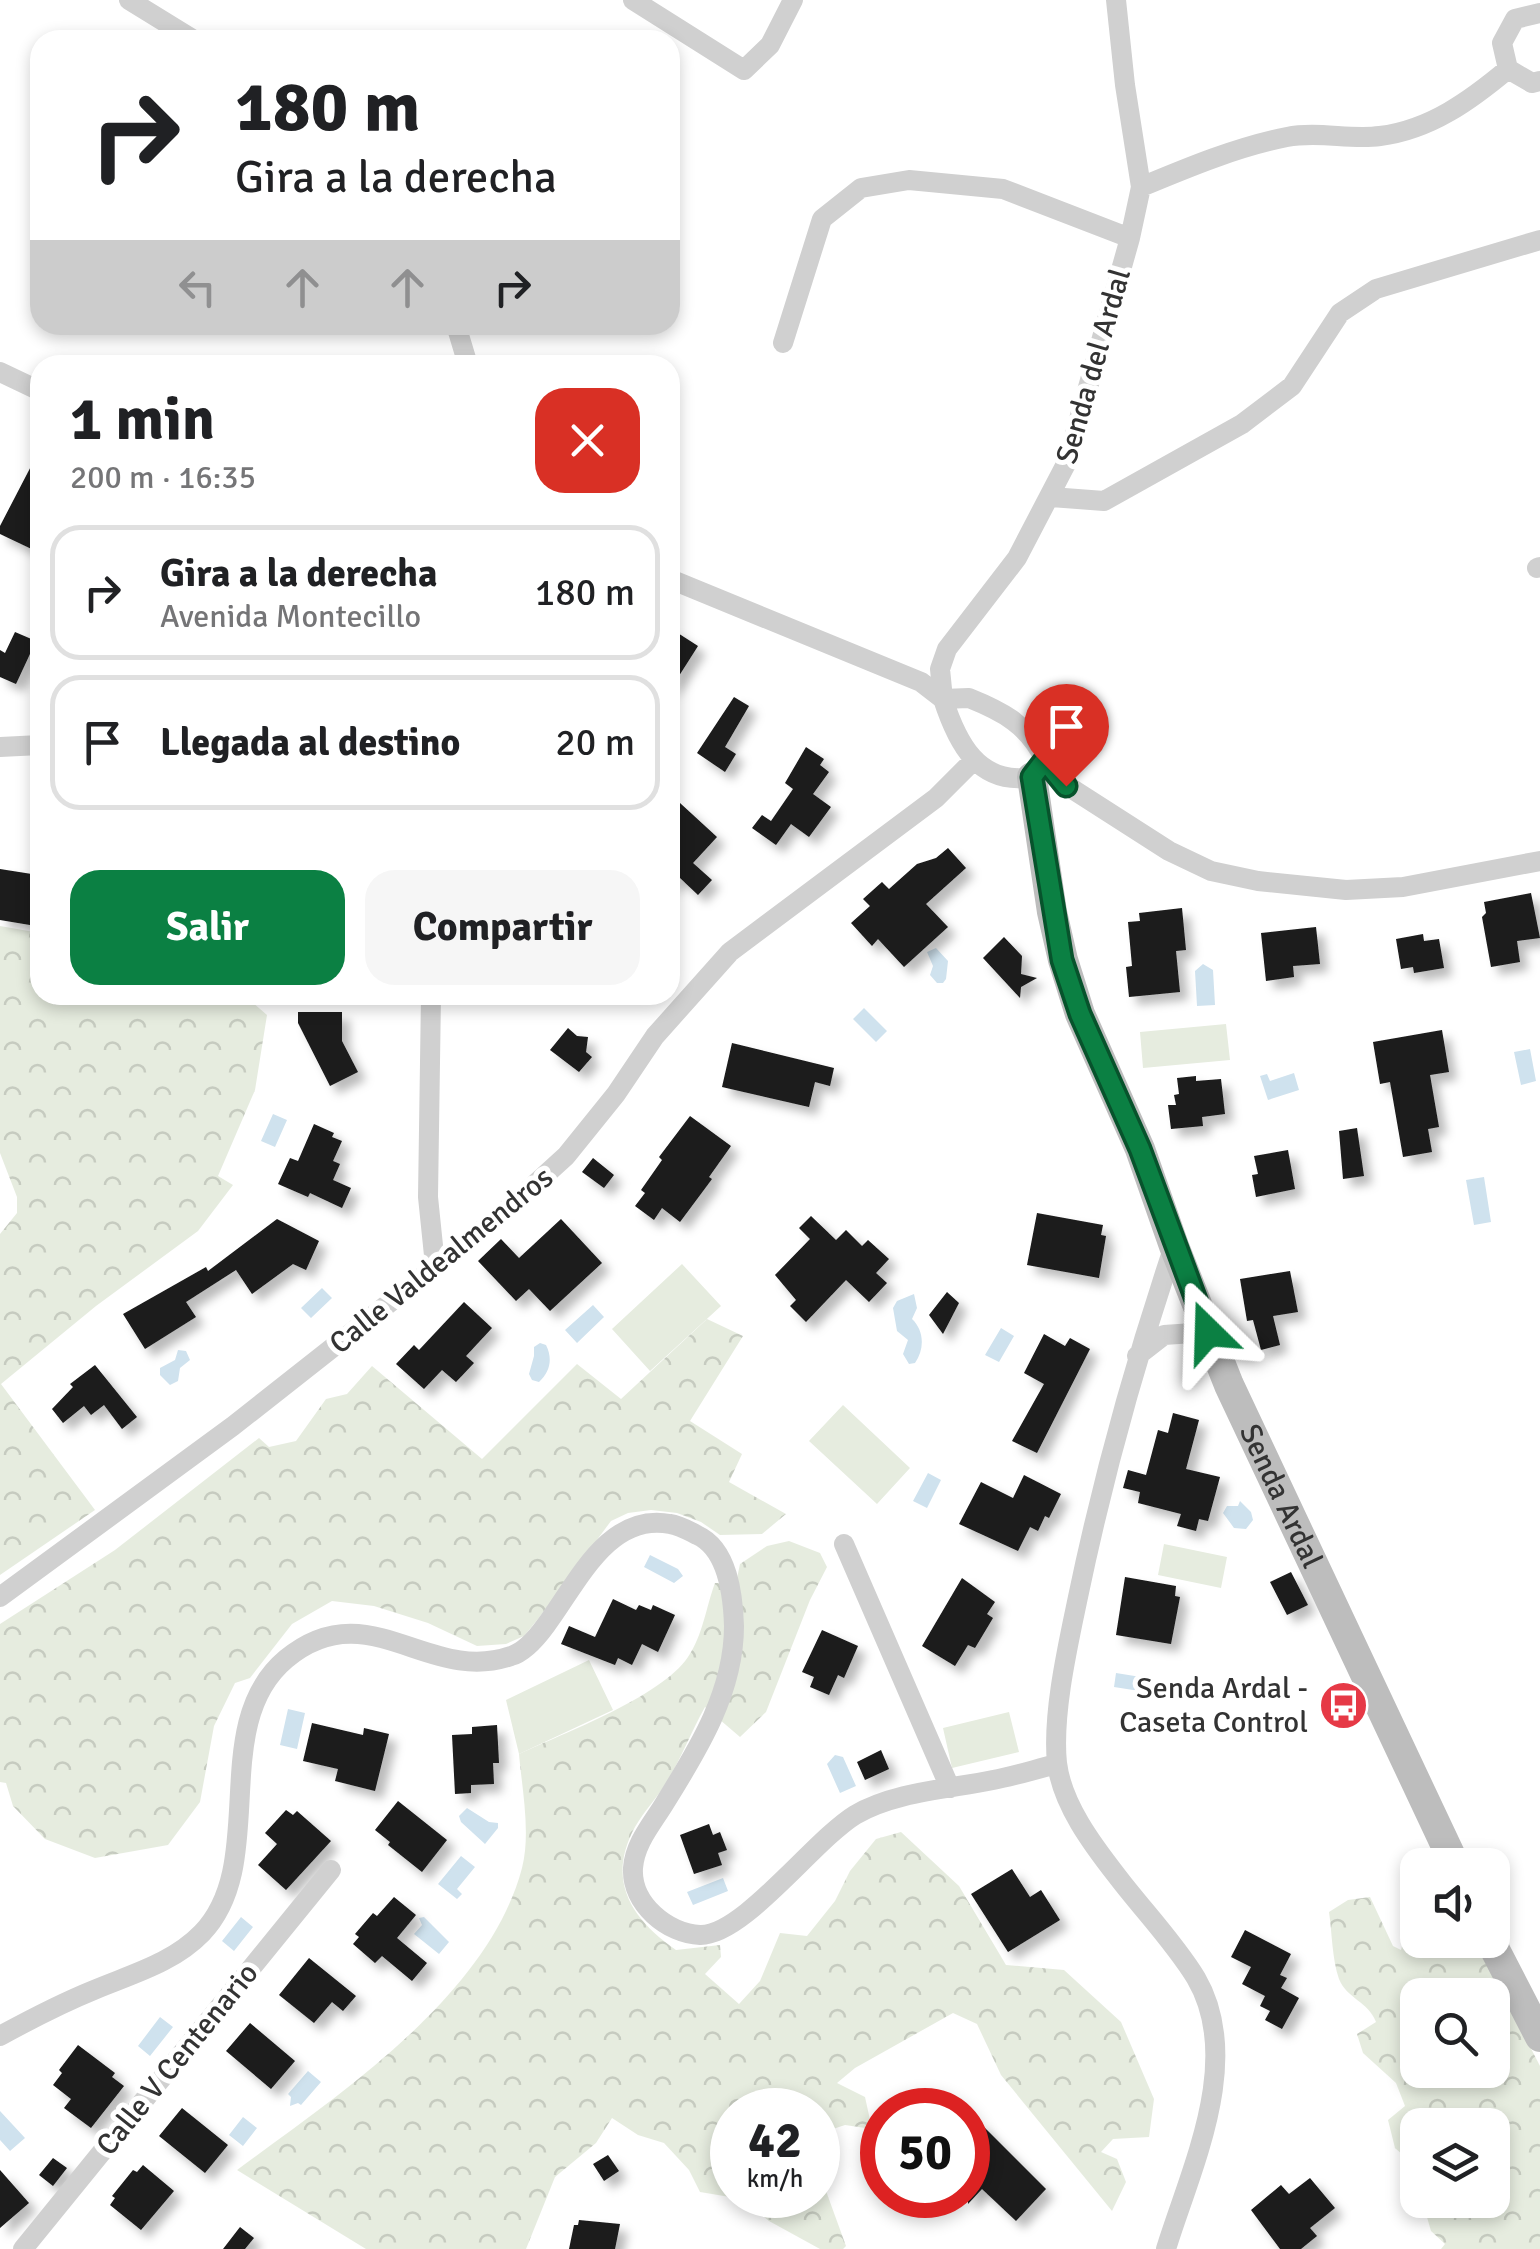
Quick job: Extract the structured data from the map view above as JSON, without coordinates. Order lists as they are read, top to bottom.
{
  "streets": {
    "main road": ["Senda Ardal"],
    "street": ["Senda del Ardal", "Calle Valdealmendros", "Calle V Centenario"]
  },
  "places": {
    "bus stop": ["Senda Ardal - Caseta Control"]
  },
  "page": {
    "turn": ["180 m", "Gira a la derecha"],
    "heading": ["1 min", "200 m · 16:35"],
    "list": [
      {
        "name": "Gira a la derecha",
        "note": "Avenida Montecillo",
        "value": "180 m"
      },
      {
        "name": "Llegada al destino",
        "value": "20 m"
      }
    ],
    "buttons": ["Salir", "Compartir"],
    "speed": "42 km/h",
    "limit": "50"
  }
}
